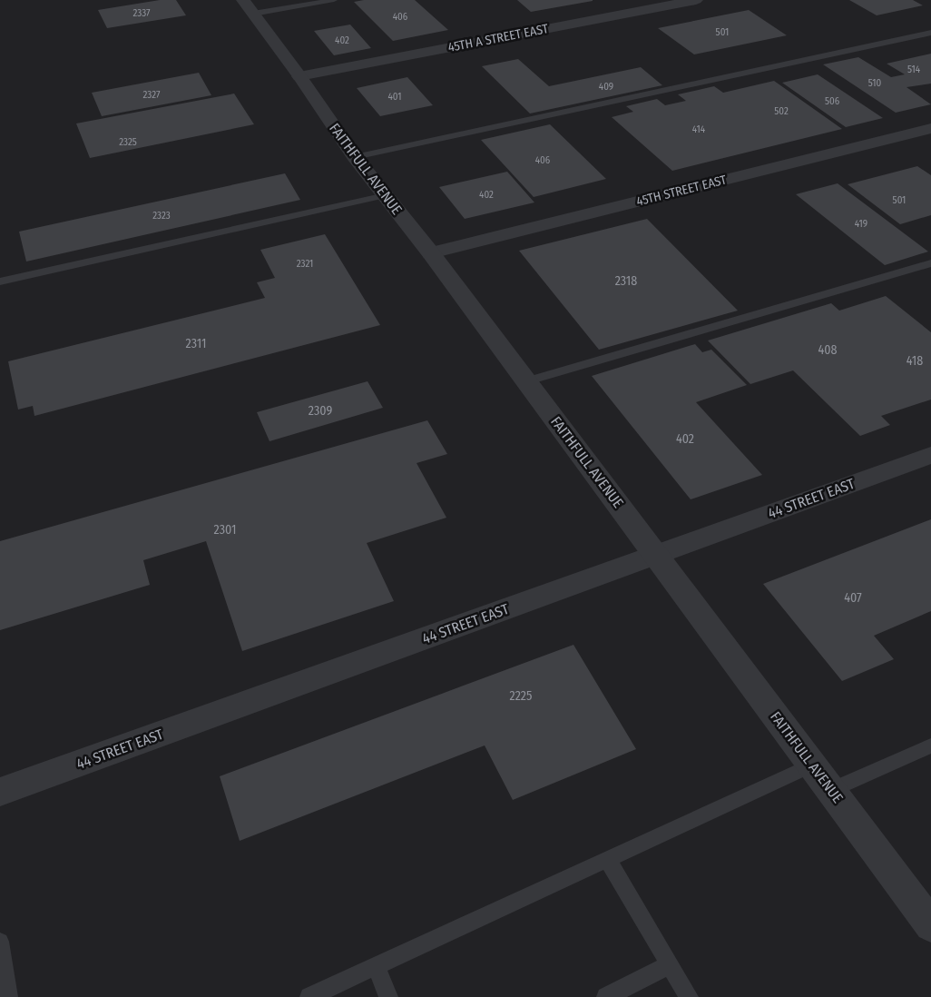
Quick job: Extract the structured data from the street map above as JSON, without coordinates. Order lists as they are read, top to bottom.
{
  "streets": {
    "street": [
      "45TH A STREET EAST",
      "FAITHFULL AVENUE",
      "45TH STREET EAST",
      "44 STREET EAST"
    ]
  },
  "crossings": [
    ["45TH A STREET EAST", "FAITHFULL AVENUE"],
    ["FAITHFULL AVENUE", "45TH STREET EAST"],
    ["FAITHFULL AVENUE", "44 STREET EAST"]
  ],
  "house_numbers": [
    "2337",
    "406",
    "501",
    "402",
    "514",
    "510",
    "409",
    "2327",
    "401",
    "506",
    "502",
    "414",
    "2325",
    "406",
    "402",
    "501",
    "2323",
    "419",
    "2321",
    "2318",
    "2311",
    "408",
    "418",
    "2309",
    "402",
    "2301",
    "407",
    "2225"
  ]
}
